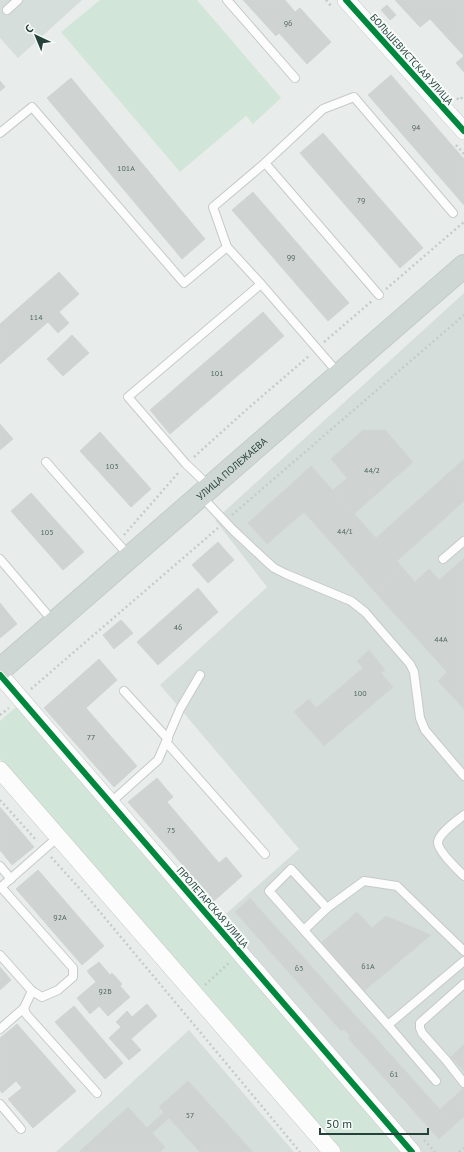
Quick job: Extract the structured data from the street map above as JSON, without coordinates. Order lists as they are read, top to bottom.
{
  "streets": {
    "main road": ["УЛИЦА ПОЛЕЖАЕВА"],
    "street": ["БОЛЬШЕВИСТСКАЯ УЛИЦА", "ПРОЛЕТАРСКАЯ УЛИЦА"]
  },
  "house_numbers": [
    "96",
    "94",
    "101А",
    "79",
    "99",
    "114",
    "101",
    "103",
    "44/2",
    "44/1",
    "105",
    "46",
    "44А",
    "100",
    "77",
    "75",
    "92А",
    "61А",
    "63",
    "92Б",
    "61",
    "57"
  ],
  "scale_bar": "50 m",
  "north": "top left"
}
